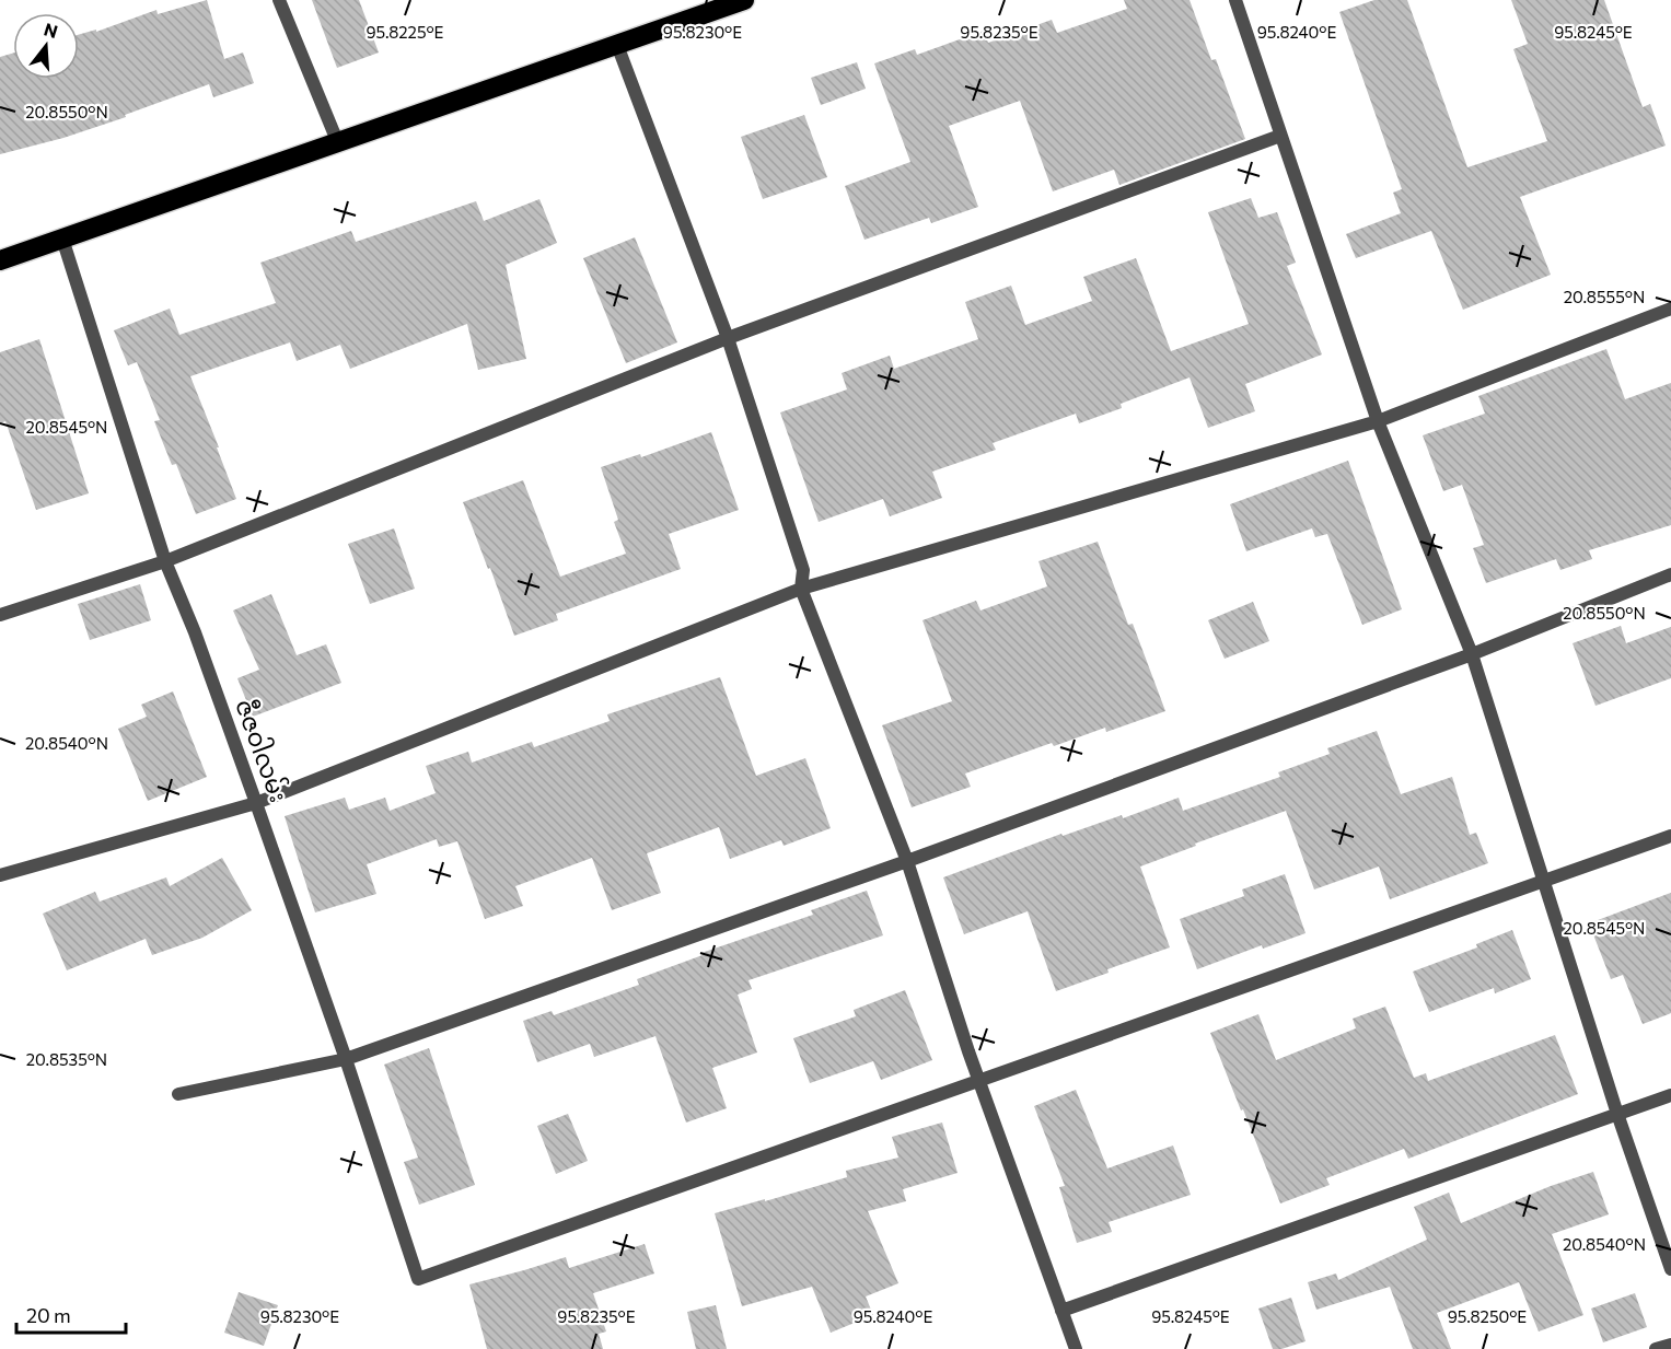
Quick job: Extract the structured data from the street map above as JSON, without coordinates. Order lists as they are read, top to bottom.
{
  "streets": {
    "street": ["ဇီဇဝါလမ်း"]
  },
  "scale_bar": "20 m",
  "north": "top",
  "coordinates": [
    "95.8225°E",
    "95.8230°E",
    "95.8235°E",
    "95.8240°E",
    "95.8245°E",
    "20.8550°N",
    "20.8555°N",
    "20.8545°N",
    "20.8540°N",
    "20.8535°N",
    "95.8250°E"
  ]
}
